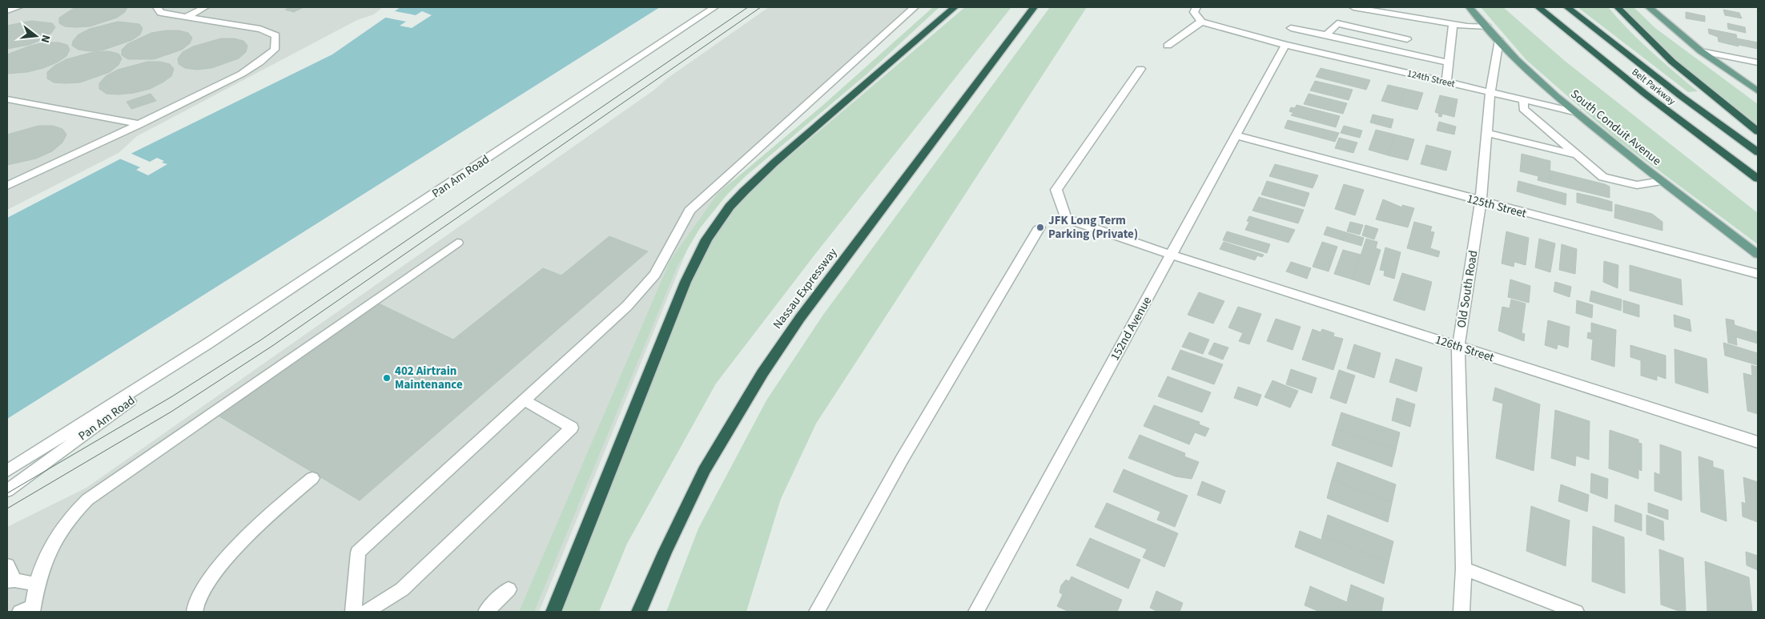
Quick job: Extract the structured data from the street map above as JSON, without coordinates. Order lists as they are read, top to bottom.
{
  "streets": {
    "highway": ["Belt Parkway", "Nassau Expressway"],
    "main road": ["South Conduit Avenue"],
    "street": [
      "124th Street",
      "Pan Am Road",
      "125th Street",
      "Old South Road",
      "152nd Avenue",
      "126th Street"
    ]
  },
  "crossings": [
    ["124th Street", "South Conduit Avenue"],
    ["124th Street", "Old South Road"],
    ["124th Street", "152nd Avenue"],
    ["South Conduit Avenue", "Old South Road"],
    ["125th Street", "Old South Road"],
    ["125th Street", "152nd Avenue"],
    ["Old South Road", "126th Street"],
    ["152nd Avenue", "126th Street"]
  ],
  "places": ["JFK Long Term Parking (Private)", "402 Airtrain Maintenance"],
  "north": "right"
}
